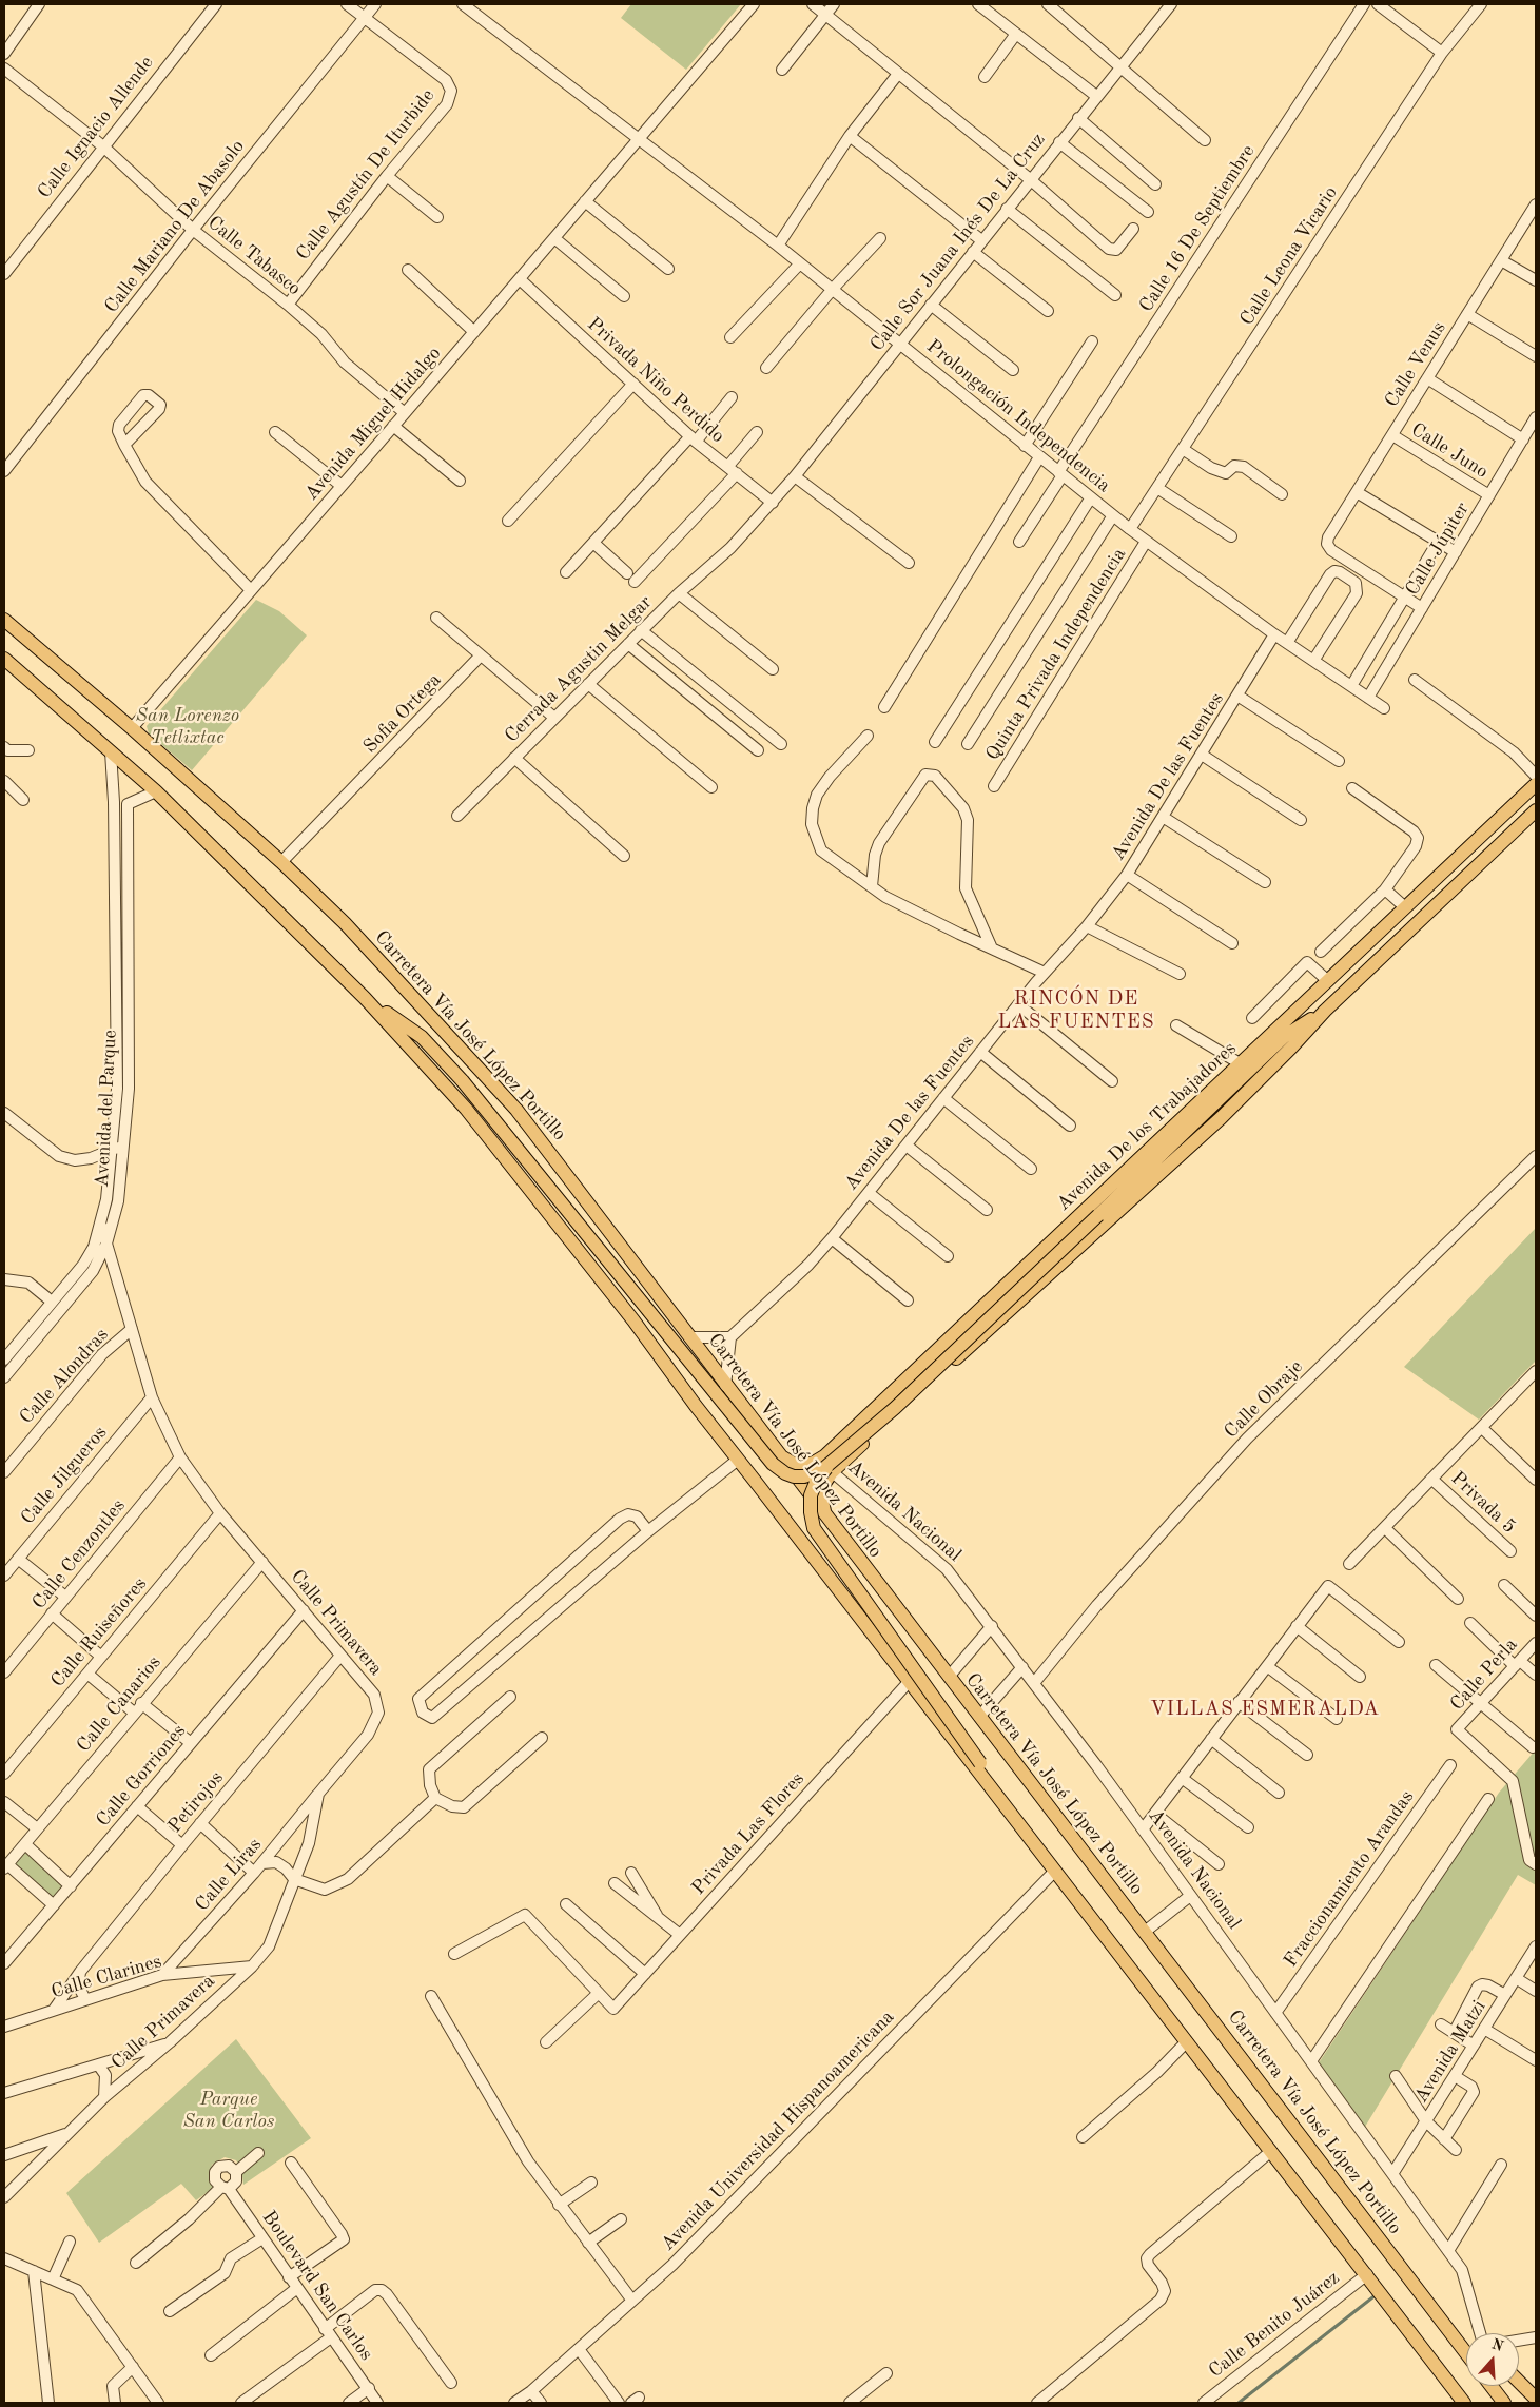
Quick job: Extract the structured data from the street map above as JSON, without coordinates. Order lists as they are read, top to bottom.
{
  "streets": {
    "main road": ["Carretera Vía José López Portillo", "Avenida De los Trabajadores"],
    "street": [
      "Calle Ignacio Allende",
      "Calle Agustín De Iturbide",
      "Calle Mariano De Abasolo",
      "Calle 16 De Septiembre",
      "Calle Sor Juana Inés De La Cruz",
      "Calle Tabasco",
      "Calle Leona Vicario",
      "Calle Venus",
      "Privada Niño Perdido",
      "Prolongación Independencia",
      "Avenida Miguel Hidalgo",
      "Calle Juno",
      "Calle Júpiter",
      "Quinta Privada Independencia",
      "Cerrada Agustin Melgar",
      "Sofia Ortega",
      "Avenida De las Fuentes",
      "Avenida del Parque",
      "Calle Alondras",
      "Calle Obraje",
      "Calle Jilgueros",
      "Privada 5",
      "Avenida Nacional",
      "Calle Cenzontles",
      "Calle Primavera",
      "Calle Ruiseñores",
      "Calle Perla",
      "Calle Canarios",
      "Calle Gorriones",
      "Petirojos",
      "Privada Las Flores",
      "Calle Liras",
      "Fraccionamiento Arandas",
      "Calle Clarines",
      "Avenida Matzi",
      "Avenida Universidad Hispanoamericana",
      "Boulevard San Carlos",
      "Calle Benito Juárez"
    ]
  },
  "crossings": [
    ["Calle Ignacio Allende", "Calle Tabasco"],
    ["Calle Agustín De Iturbide", "Calle Mariano De Abasolo"],
    ["Calle Agustín De Iturbide", "Calle Tabasco"],
    ["Calle Mariano De Abasolo", "Calle Tabasco"],
    ["Calle 16 De Septiembre", "Prolongación Independencia"],
    ["Calle Sor Juana Inés De La Cruz", "Privada Niño Perdido"],
    ["Calle Sor Juana Inés De La Cruz", "Prolongación Independencia"],
    ["Calle Sor Juana Inés De La Cruz", "Cerrada Agustin Melgar"],
    ["Calle Tabasco", "Avenida Miguel Hidalgo"],
    ["Calle Leona Vicario", "Prolongación Independencia"],
    ["Calle Venus", "Calle Juno"],
    ["Privada Niño Perdido", "Avenida Miguel Hidalgo"],
    ["Privada Niño Perdido", "Cerrada Agustin Melgar"],
    ["Prolongación Independencia", "Avenida Miguel Hidalgo"],
    ["Prolongación Independencia", "Calle Júpiter"],
    ["Prolongación Independencia", "Quinta Privada Independencia"],
    ["Prolongación Independencia", "Avenida De las Fuentes"],
    ["Avenida Miguel Hidalgo", "Carretera Vía José López Portillo"],
    ["Calle Juno", "Calle Júpiter"],
    ["Sofia Ortega", "Carretera Vía José López Portillo"],
    ["Avenida del Parque", "Calle Primavera"],
    ["Avenida De los Trabajadores", "Avenida Nacional"],
    ["Calle Alondras", "Calle Primavera"],
    ["Calle Obraje", "Avenida Nacional"],
    ["Calle Jilgueros", "Calle Primavera"],
    ["Avenida Nacional", "Fraccionamiento Arandas"],
    ["Avenida Nacional", "Avenida Matzi"],
    ["Calle Cenzontles", "Calle Primavera"],
    ["Calle Primavera", "Calle Ruiseñores"],
    ["Calle Primavera", "Calle Canarios"],
    ["Calle Primavera", "Calle Gorriones"],
    ["Calle Primavera", "Petirojos"],
    ["Calle Primavera", "Calle Liras"],
    ["Calle Primavera", "Calle Clarines"],
    ["Petirojos", "Calle Clarines"],
    ["Calle Liras", "Calle Clarines"]
  ],
  "districts": ["RINCÓN DE LAS FUENTES", "VILLAS ESMERALDA"],
  "parks": ["San Lorenzo Tetlixtac", "Parque San Carlos"],
  "north": "top"
}
